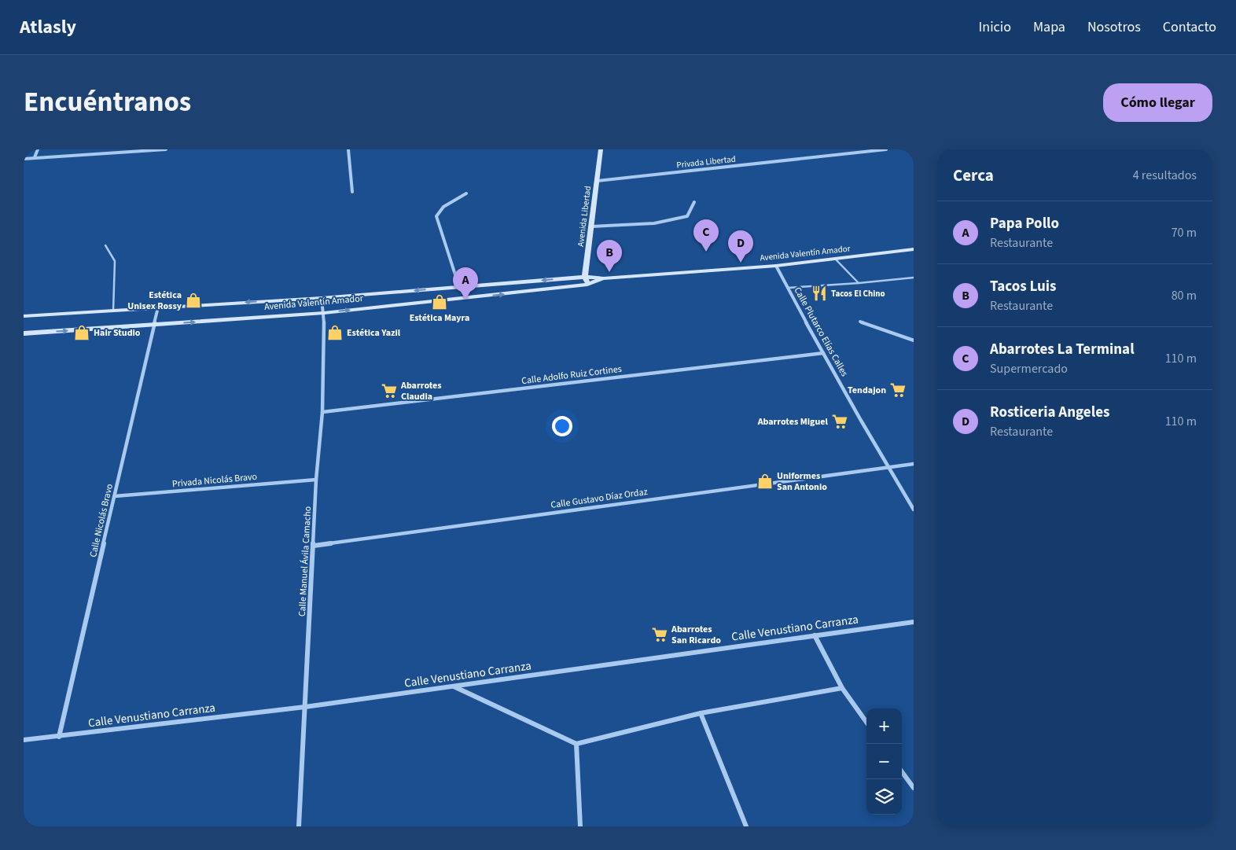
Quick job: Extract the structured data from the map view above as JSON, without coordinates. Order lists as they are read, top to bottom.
{
  "streets": {
    "main road": ["Avenida Libertad", "Avenida Valentín Amador"],
    "street": [
      "Privada Libertad",
      "Calle Plutarco Elías Calles",
      "Calle Adolfo Ruiz Cortines",
      "Privada Nicolás Bravo",
      "Calle Gustavo Díaz Ordaz",
      "Calle Nicolás Bravo",
      "Calle Manuel Ávila Camacho",
      "Calle Venustiano Carranza"
    ]
  },
  "crossings": [
    ["Privada Libertad", "Avenida Libertad"],
    ["Avenida Libertad", "Avenida Valentín Amador"],
    ["Avenida Valentín Amador", "Calle Plutarco Elías Calles"],
    ["Avenida Valentín Amador", "Calle Nicolás Bravo"],
    ["Avenida Valentín Amador", "Calle Manuel Ávila Camacho"],
    ["Calle Plutarco Elías Calles", "Calle Adolfo Ruiz Cortines"],
    ["Calle Plutarco Elías Calles", "Calle Gustavo Díaz Ordaz"],
    ["Calle Adolfo Ruiz Cortines", "Calle Manuel Ávila Camacho"],
    ["Privada Nicolás Bravo", "Calle Nicolás Bravo"],
    ["Privada Nicolás Bravo", "Calle Manuel Ávila Camacho"],
    ["Calle Gustavo Díaz Ordaz", "Calle Manuel Ávila Camacho"],
    ["Calle Nicolás Bravo", "Calle Venustiano Carranza"],
    ["Calle Manuel Ávila Camacho", "Calle Venustiano Carranza"]
  ],
  "places": {
    "restaurant": ["Tacos El Chino"],
    "shop": [
      "Estética Unisex Rossy",
      "Estética Mayra",
      "Hair Studio",
      "Estética Yazil",
      "Uniformes San Antonio"
    ],
    "supermarket": [
      "Tendajon",
      "Abarrotes Claudia",
      "Abarrotes Miguel",
      "Abarrotes San Ricardo"
    ]
  },
  "page": {
    "header": "Atlasly",
    "nav": [
      "Inicio",
      "Mapa",
      "Nosotros",
      "Contacto"
    ],
    "title": "Encuéntranos",
    "buttons": "Cómo llegar",
    "heading": ["Cerca", "4 resultados"],
    "list": [
      {
        "mark": "A",
        "name": "Papa Pollo",
        "note": "Restaurante",
        "value": "70 m"
      },
      {
        "mark": "B",
        "name": "Tacos Luis",
        "note": "Restaurante",
        "value": "80 m"
      },
      {
        "mark": "C",
        "name": "Abarrotes La Terminal",
        "note": "Supermercado",
        "value": "110 m"
      },
      {
        "mark": "D",
        "name": "Rosticeria Angeles",
        "note": "Restaurante",
        "value": "110 m"
      }
    ],
    "pins": [
      "C",
      "D",
      "B",
      "A"
    ],
    "map_buttons": ["+", "−"]
  }
}
